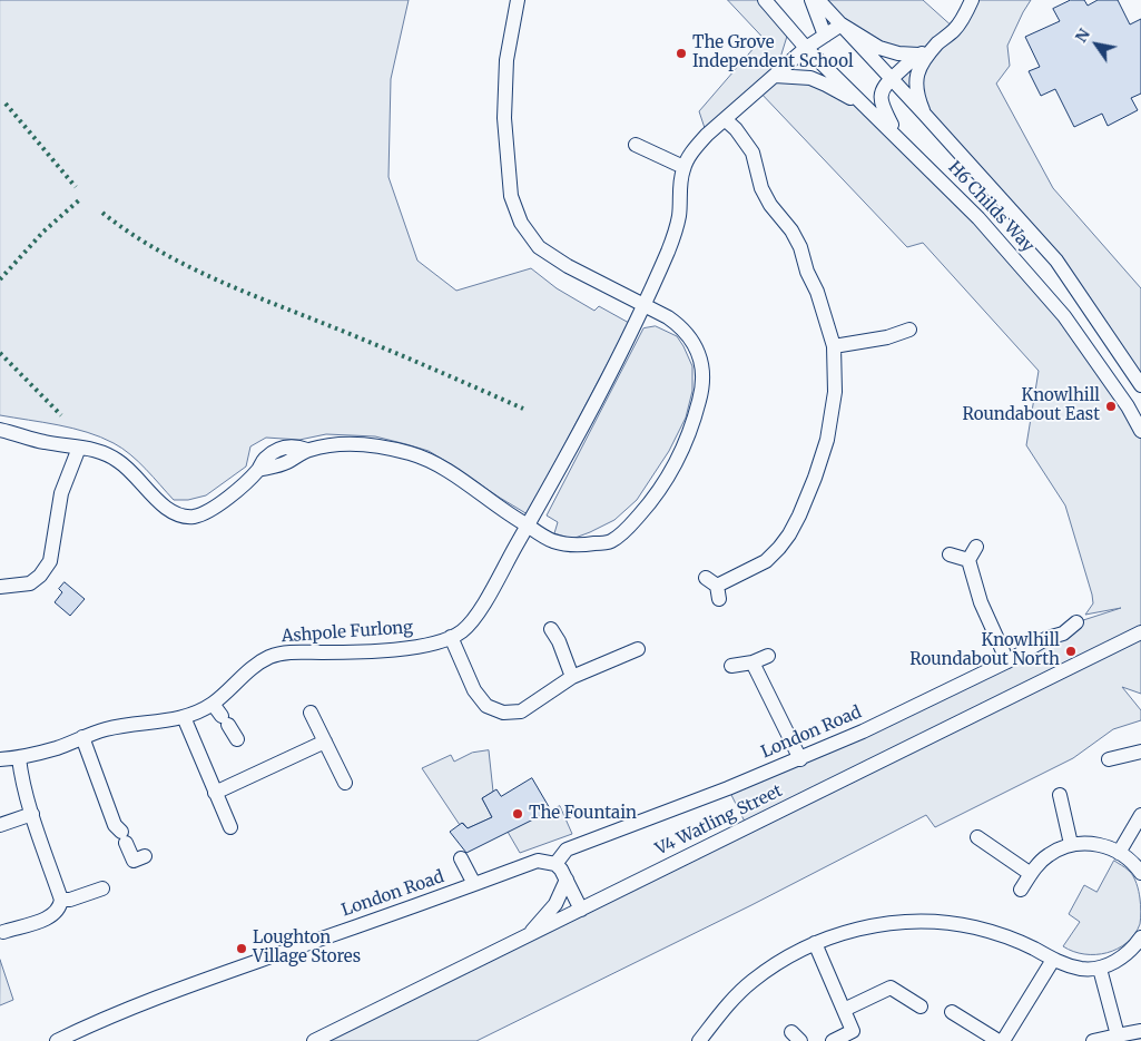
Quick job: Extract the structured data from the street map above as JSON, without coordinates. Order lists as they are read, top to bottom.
{
  "streets": {
    "street": [
      "H6 Childs Way",
      "Ashpole Furlong",
      "London Road",
      "V4 Watling Street"
    ]
  },
  "crossings": [
    ["H6 Childs Way", "Ashpole Furlong"]
  ],
  "places": [
    "The Grove Independent School",
    "Knowlhill Roundabout East",
    "Knowlhill Roundabout North",
    "The Fountain",
    "Loughton Village Stores"
  ],
  "north": "top left"
}
